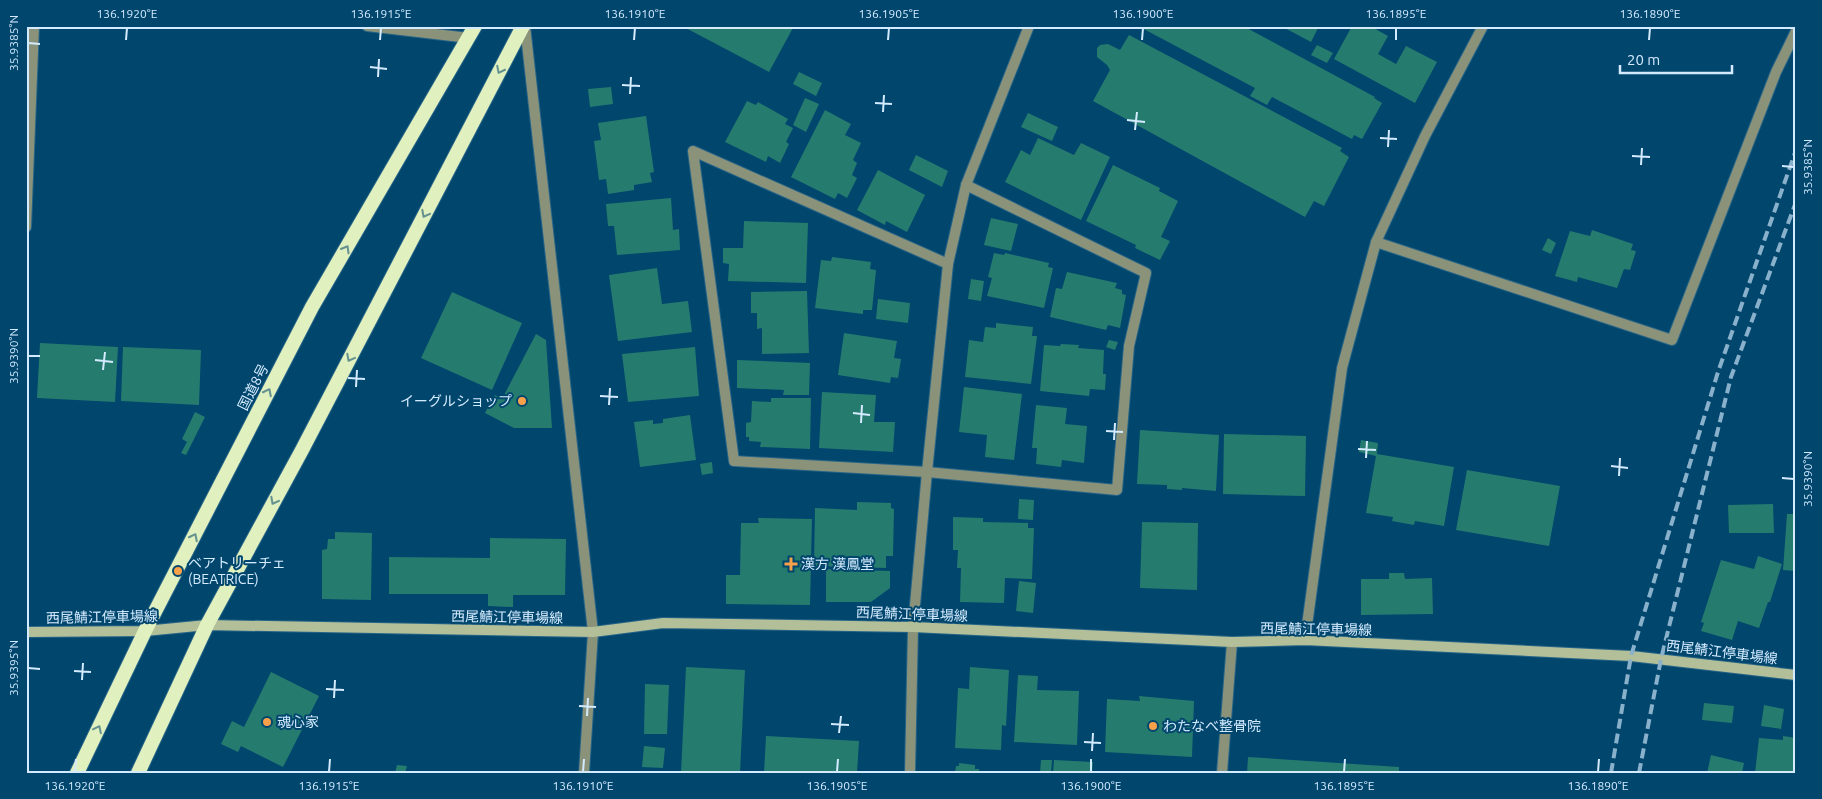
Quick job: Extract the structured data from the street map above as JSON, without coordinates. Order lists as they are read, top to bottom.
{
  "streets": {
    "highway": ["国道8号"],
    "main road": ["西尾鯖江停車場線"]
  },
  "crossings": [
    ["国道8号", "西尾鯖江停車場線"]
  ],
  "places": {
    "other": [
      "イーグルショップ",
      "ベアトリーチェ (BEATRICE)",
      "魂心家",
      "わたなべ整骨院"
    ],
    "health": ["漢方 漢鳳堂"]
  },
  "scale_bar": "20 m",
  "coordinates": [
    "136.1920°E",
    "136.1915°E",
    "136.1910°E",
    "136.1905°E",
    "136.1900°E",
    "136.1895°E",
    "136.1890°E",
    "35.9385°N",
    "35.9390°N",
    "35.9395°N"
  ]
}
